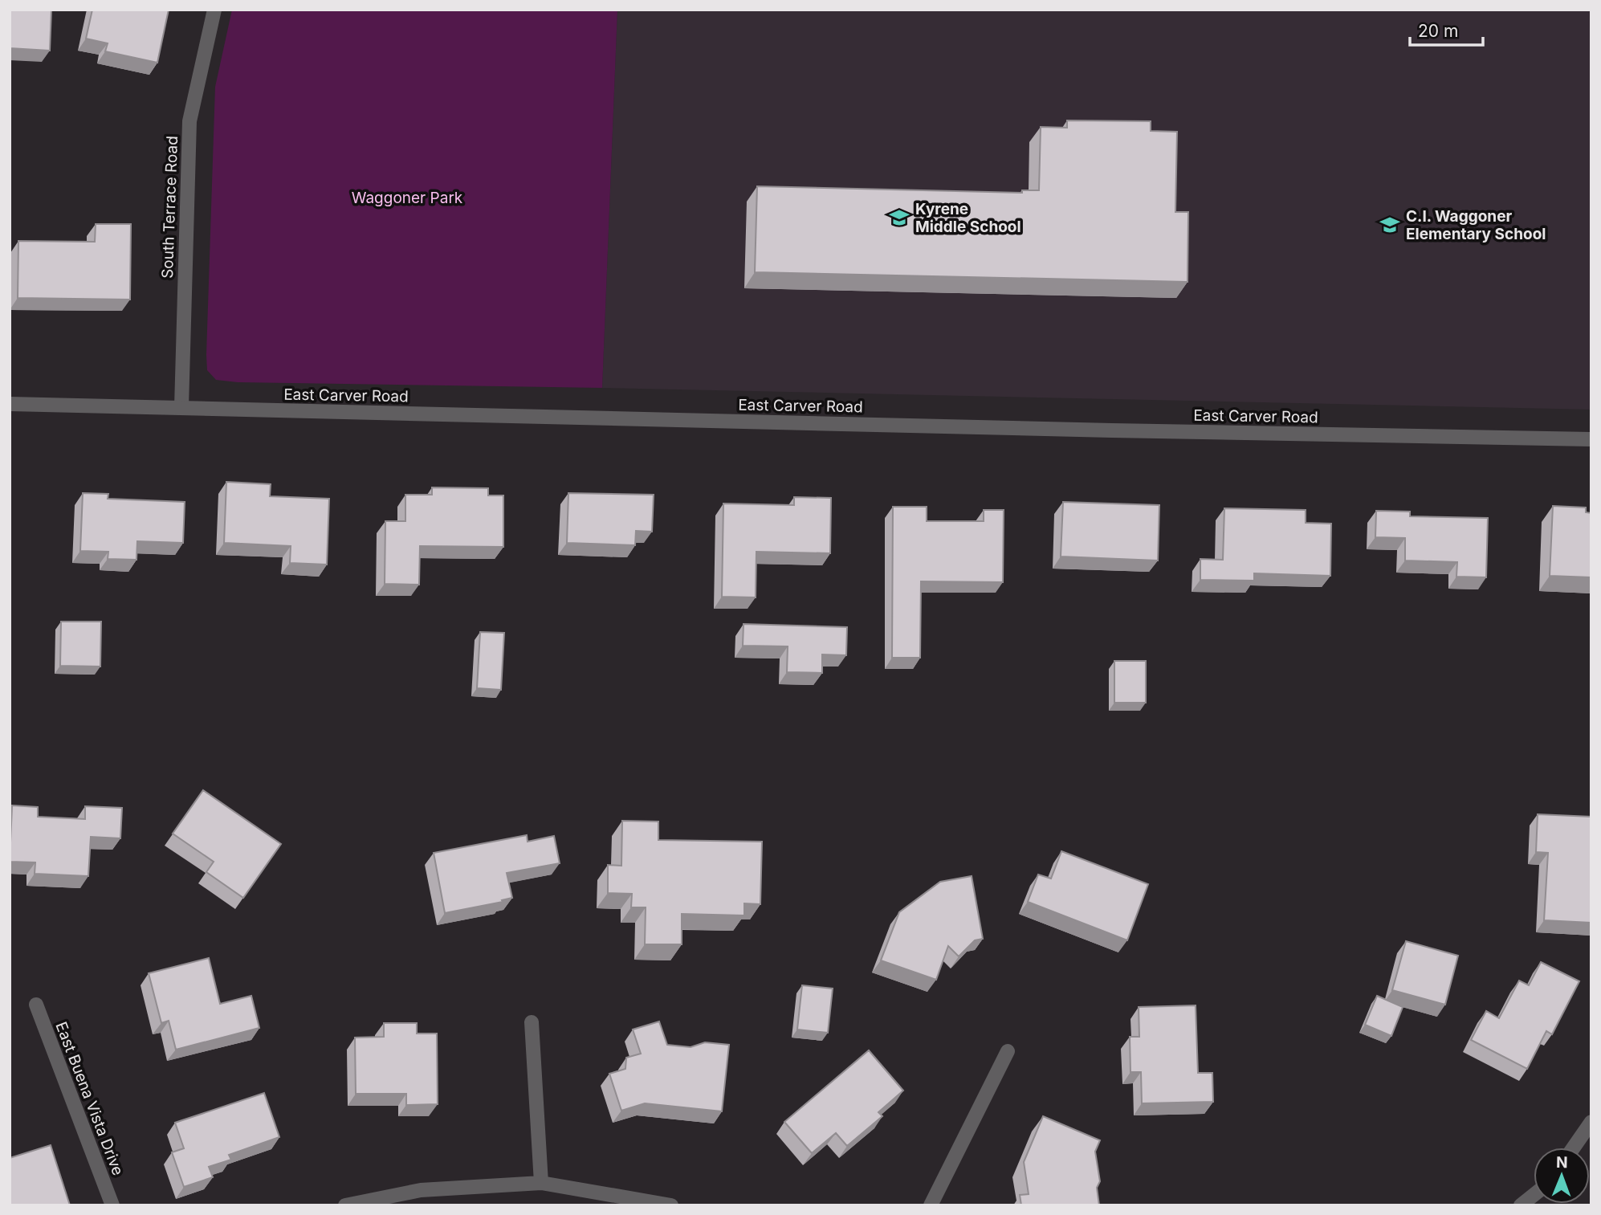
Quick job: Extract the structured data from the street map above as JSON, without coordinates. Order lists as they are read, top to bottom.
{
  "streets": {
    "street": ["South Terrace Road", "East Carver Road", "East Buena Vista Drive"]
  },
  "crossings": [
    ["South Terrace Road", "East Carver Road"]
  ],
  "parks": ["Waggoner Park"],
  "places": {
    "school or university": ["Kyrene Middle School", "C.I. Waggoner Elementary School"]
  },
  "scale_bar": "20 m",
  "north": "top"
}
